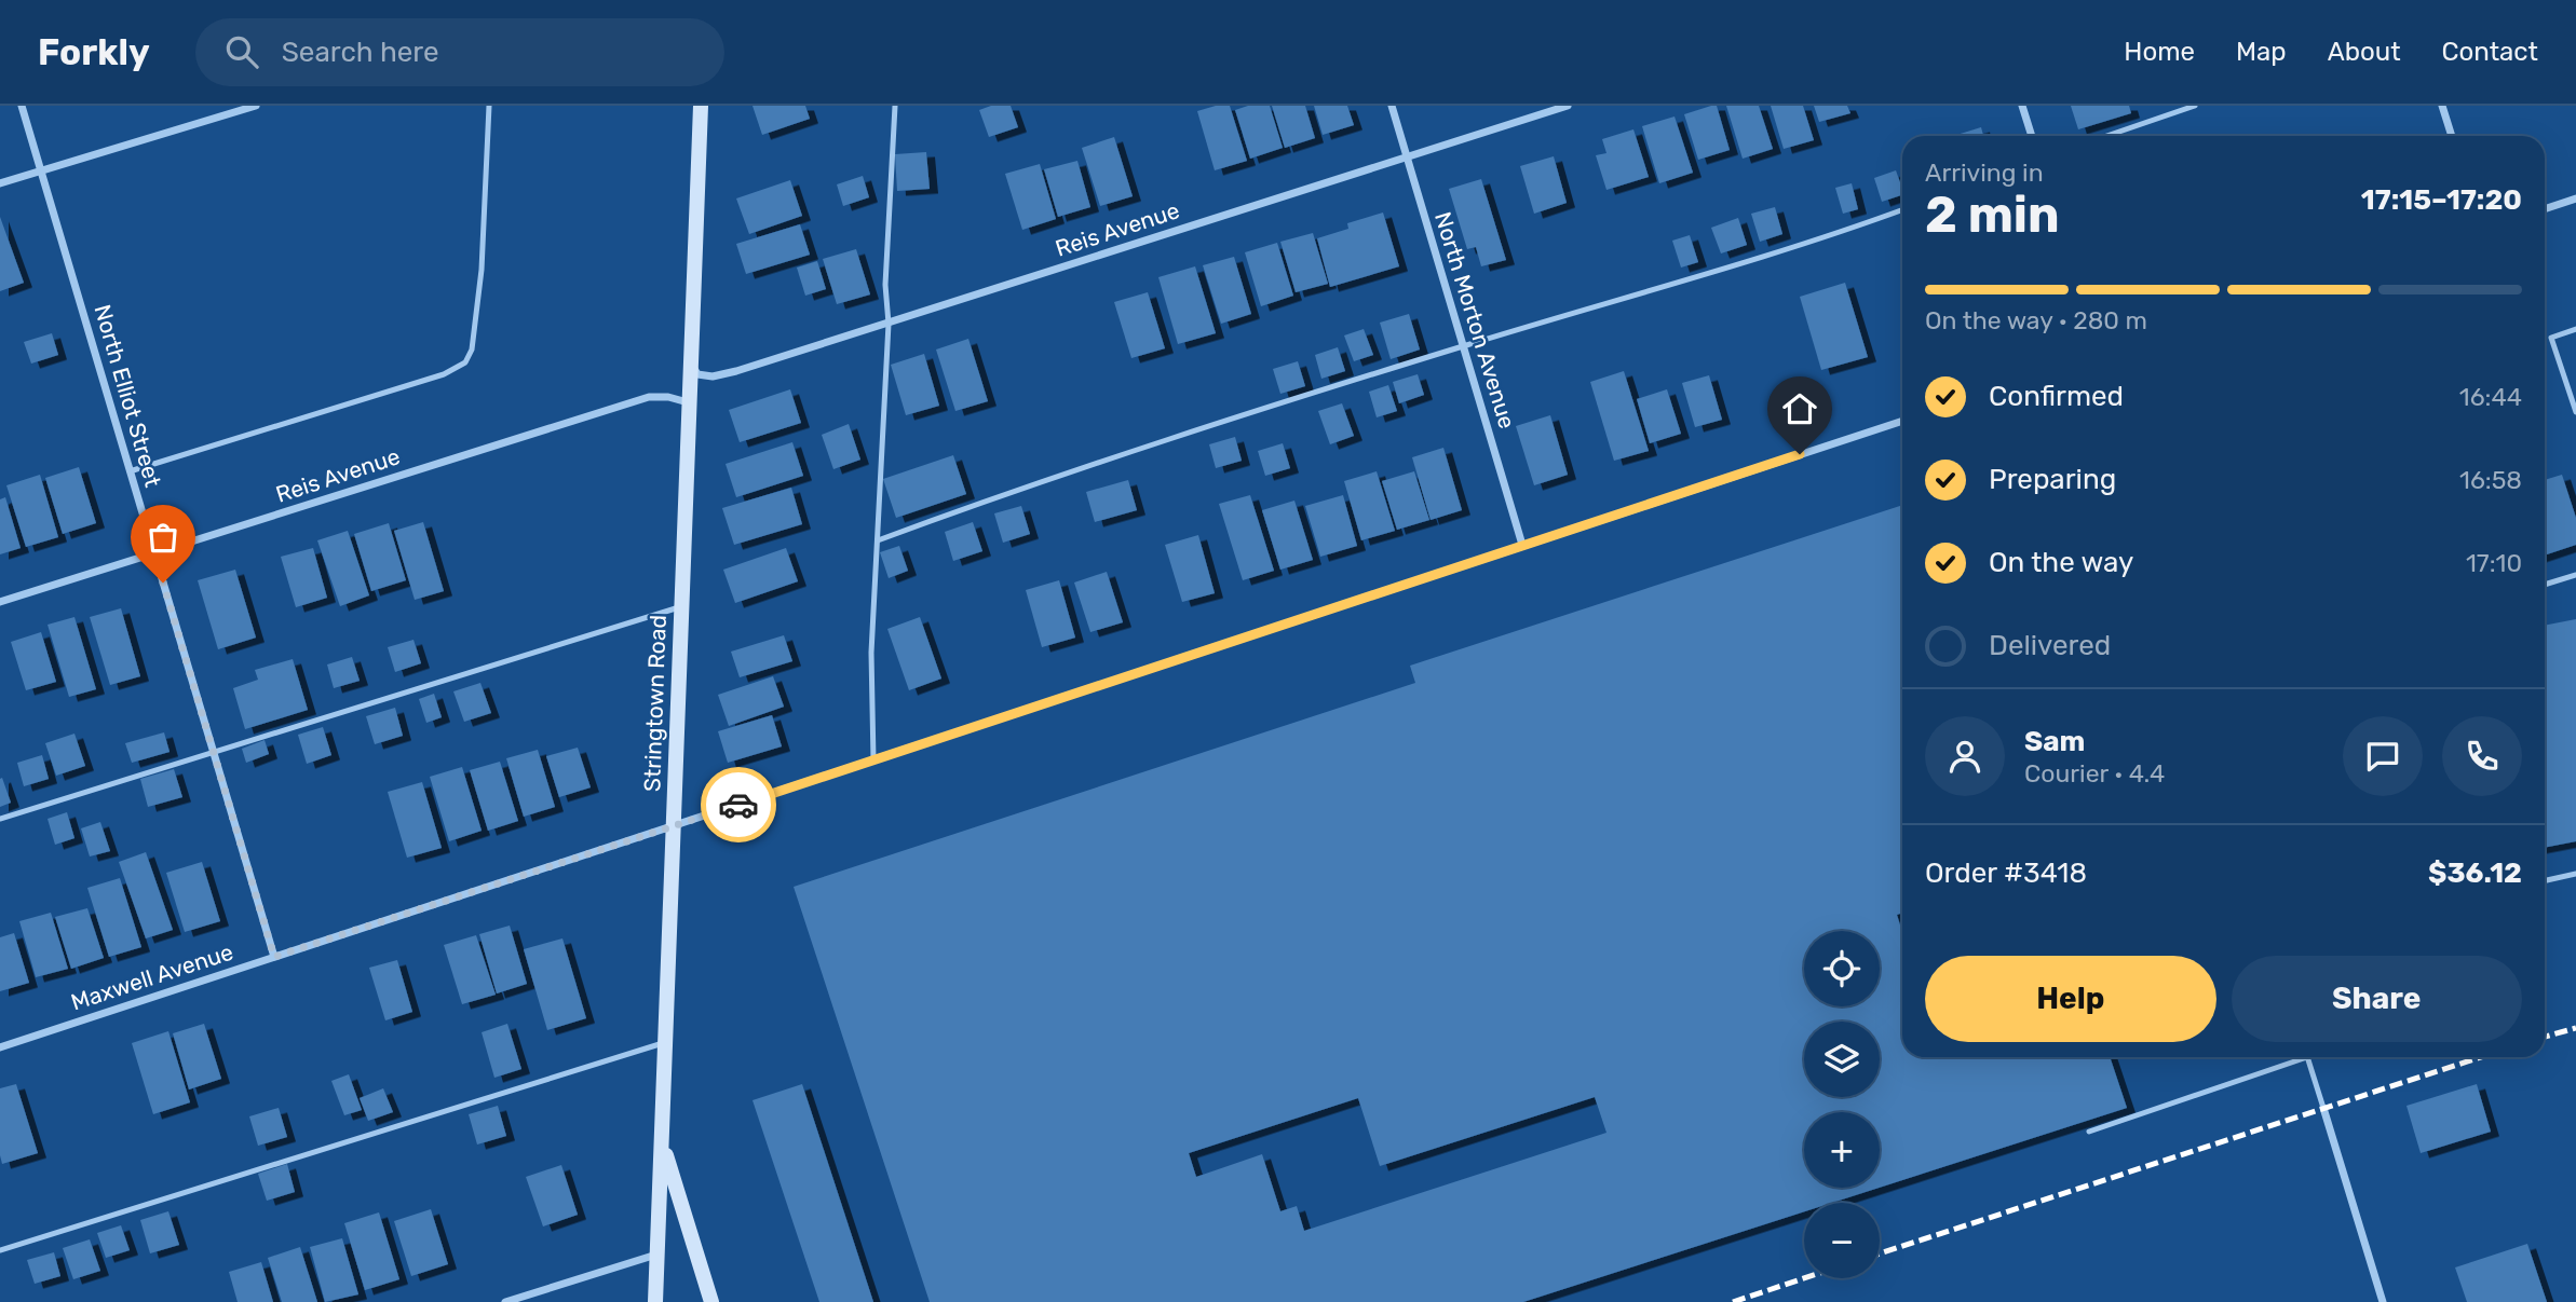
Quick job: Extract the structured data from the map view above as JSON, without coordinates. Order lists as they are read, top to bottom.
{
  "streets": {
    "main road": ["Stringtown Road"],
    "street": [
      "Reis Avenue",
      "North Morton Avenue",
      "North Elliot Street",
      "Maxwell Avenue"
    ]
  },
  "crossings": [
    ["Reis Avenue", "North Morton Avenue"],
    ["Reis Avenue", "North Elliot Street"],
    ["Reis Avenue", "Stringtown Road"],
    ["North Morton Avenue", "Maxwell Avenue"],
    ["North Elliot Street", "Maxwell Avenue"],
    ["Stringtown Road", "Maxwell Avenue"]
  ],
  "page": {
    "header": "Forkly",
    "search": "Search here",
    "nav": [
      "Home",
      "Map",
      "About",
      "Contact"
    ],
    "heading": ["2 min", "Arriving in", "17:15–17:20"],
    "panel": [
      "Sam",
      "Courier · 4.4",
      "Order #3418",
      "$36.12"
    ],
    "bar": "On the way · 280 m",
    "list": [
      ["Confirmed", "16:44"],
      ["Preparing", "16:58"],
      ["On the way", "17:10"],
      "Delivered"
    ],
    "map_buttons": ["+", "−"],
    "buttons": ["Help", "Share"]
  }
}
